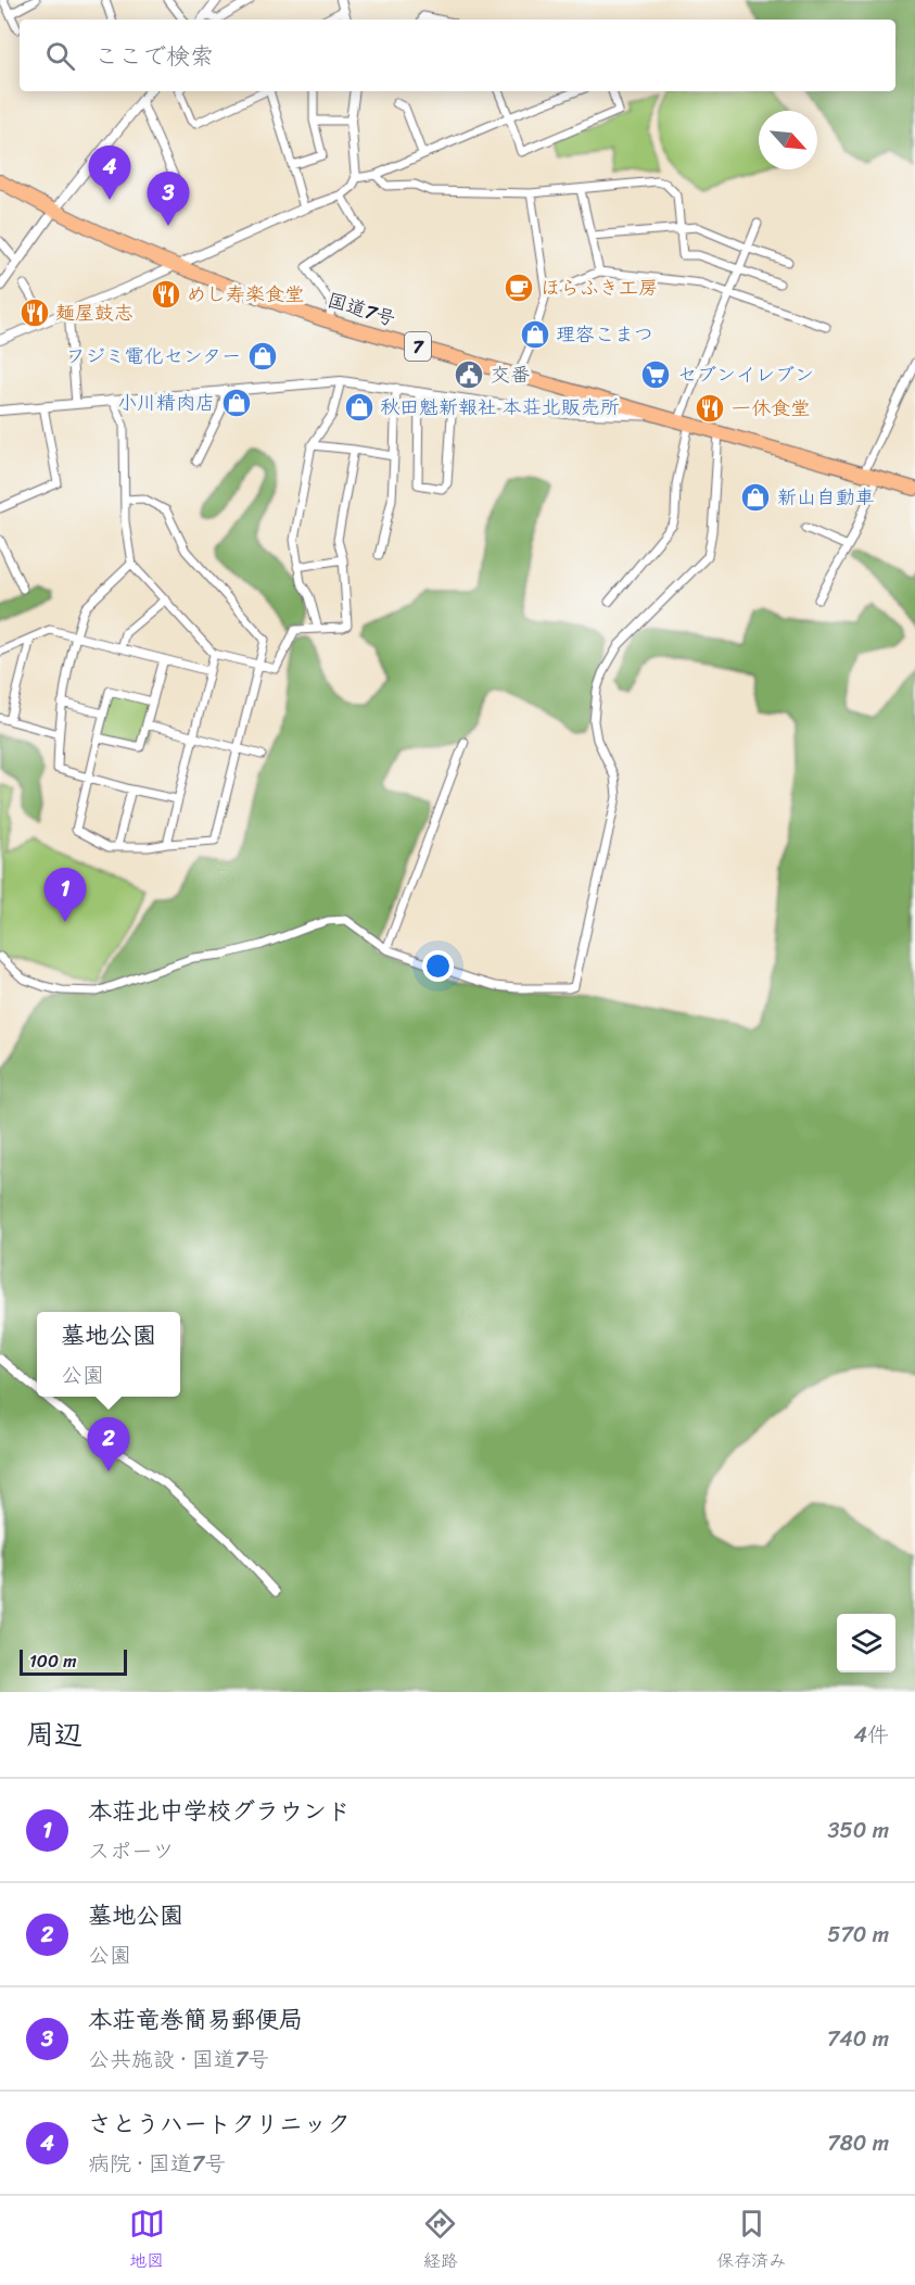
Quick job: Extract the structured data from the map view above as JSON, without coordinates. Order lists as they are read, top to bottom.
{
  "streets": {
    "highway": ["国道7号", "7"]
  },
  "places": {
    "cafe": ["ほらふき工房"],
    "restaurant": ["めし寿楽食堂", "麺屋鼓志", "一休食堂"],
    "shop": [
      "理容こまつ",
      "フジミ電化センター",
      "小川精肉店",
      "秋田魁新報社 本荘北販売所",
      "新山自動車"
    ],
    "public building": ["交番"],
    "supermarket": ["セブンイレブン"]
  },
  "scale_bar": "100 m",
  "north": "bottom right",
  "page": {
    "search": "ここで検索",
    "pins": [
      "4",
      "3",
      "1",
      "2"
    ],
    "popup": ["墓地公園", "公園"],
    "scale": "100 m",
    "heading": ["周辺", "4件"],
    "list": [
      {
        "mark": "1",
        "name": "本荘北中学校グラウンド",
        "note": "スポーツ",
        "value": "350 m"
      },
      {
        "mark": "2",
        "name": "墓地公園",
        "note": "公園",
        "value": "570 m"
      },
      {
        "mark": "3",
        "name": "本荘竜巻簡易郵便局",
        "note": "公共施設 · 国道7号",
        "value": "740 m"
      },
      {
        "mark": "4",
        "name": "さとうハートクリニック",
        "note": "病院 · 国道7号",
        "value": "780 m"
      }
    ],
    "nav": ["地図", "経路", "保存済み"]
  }
}
